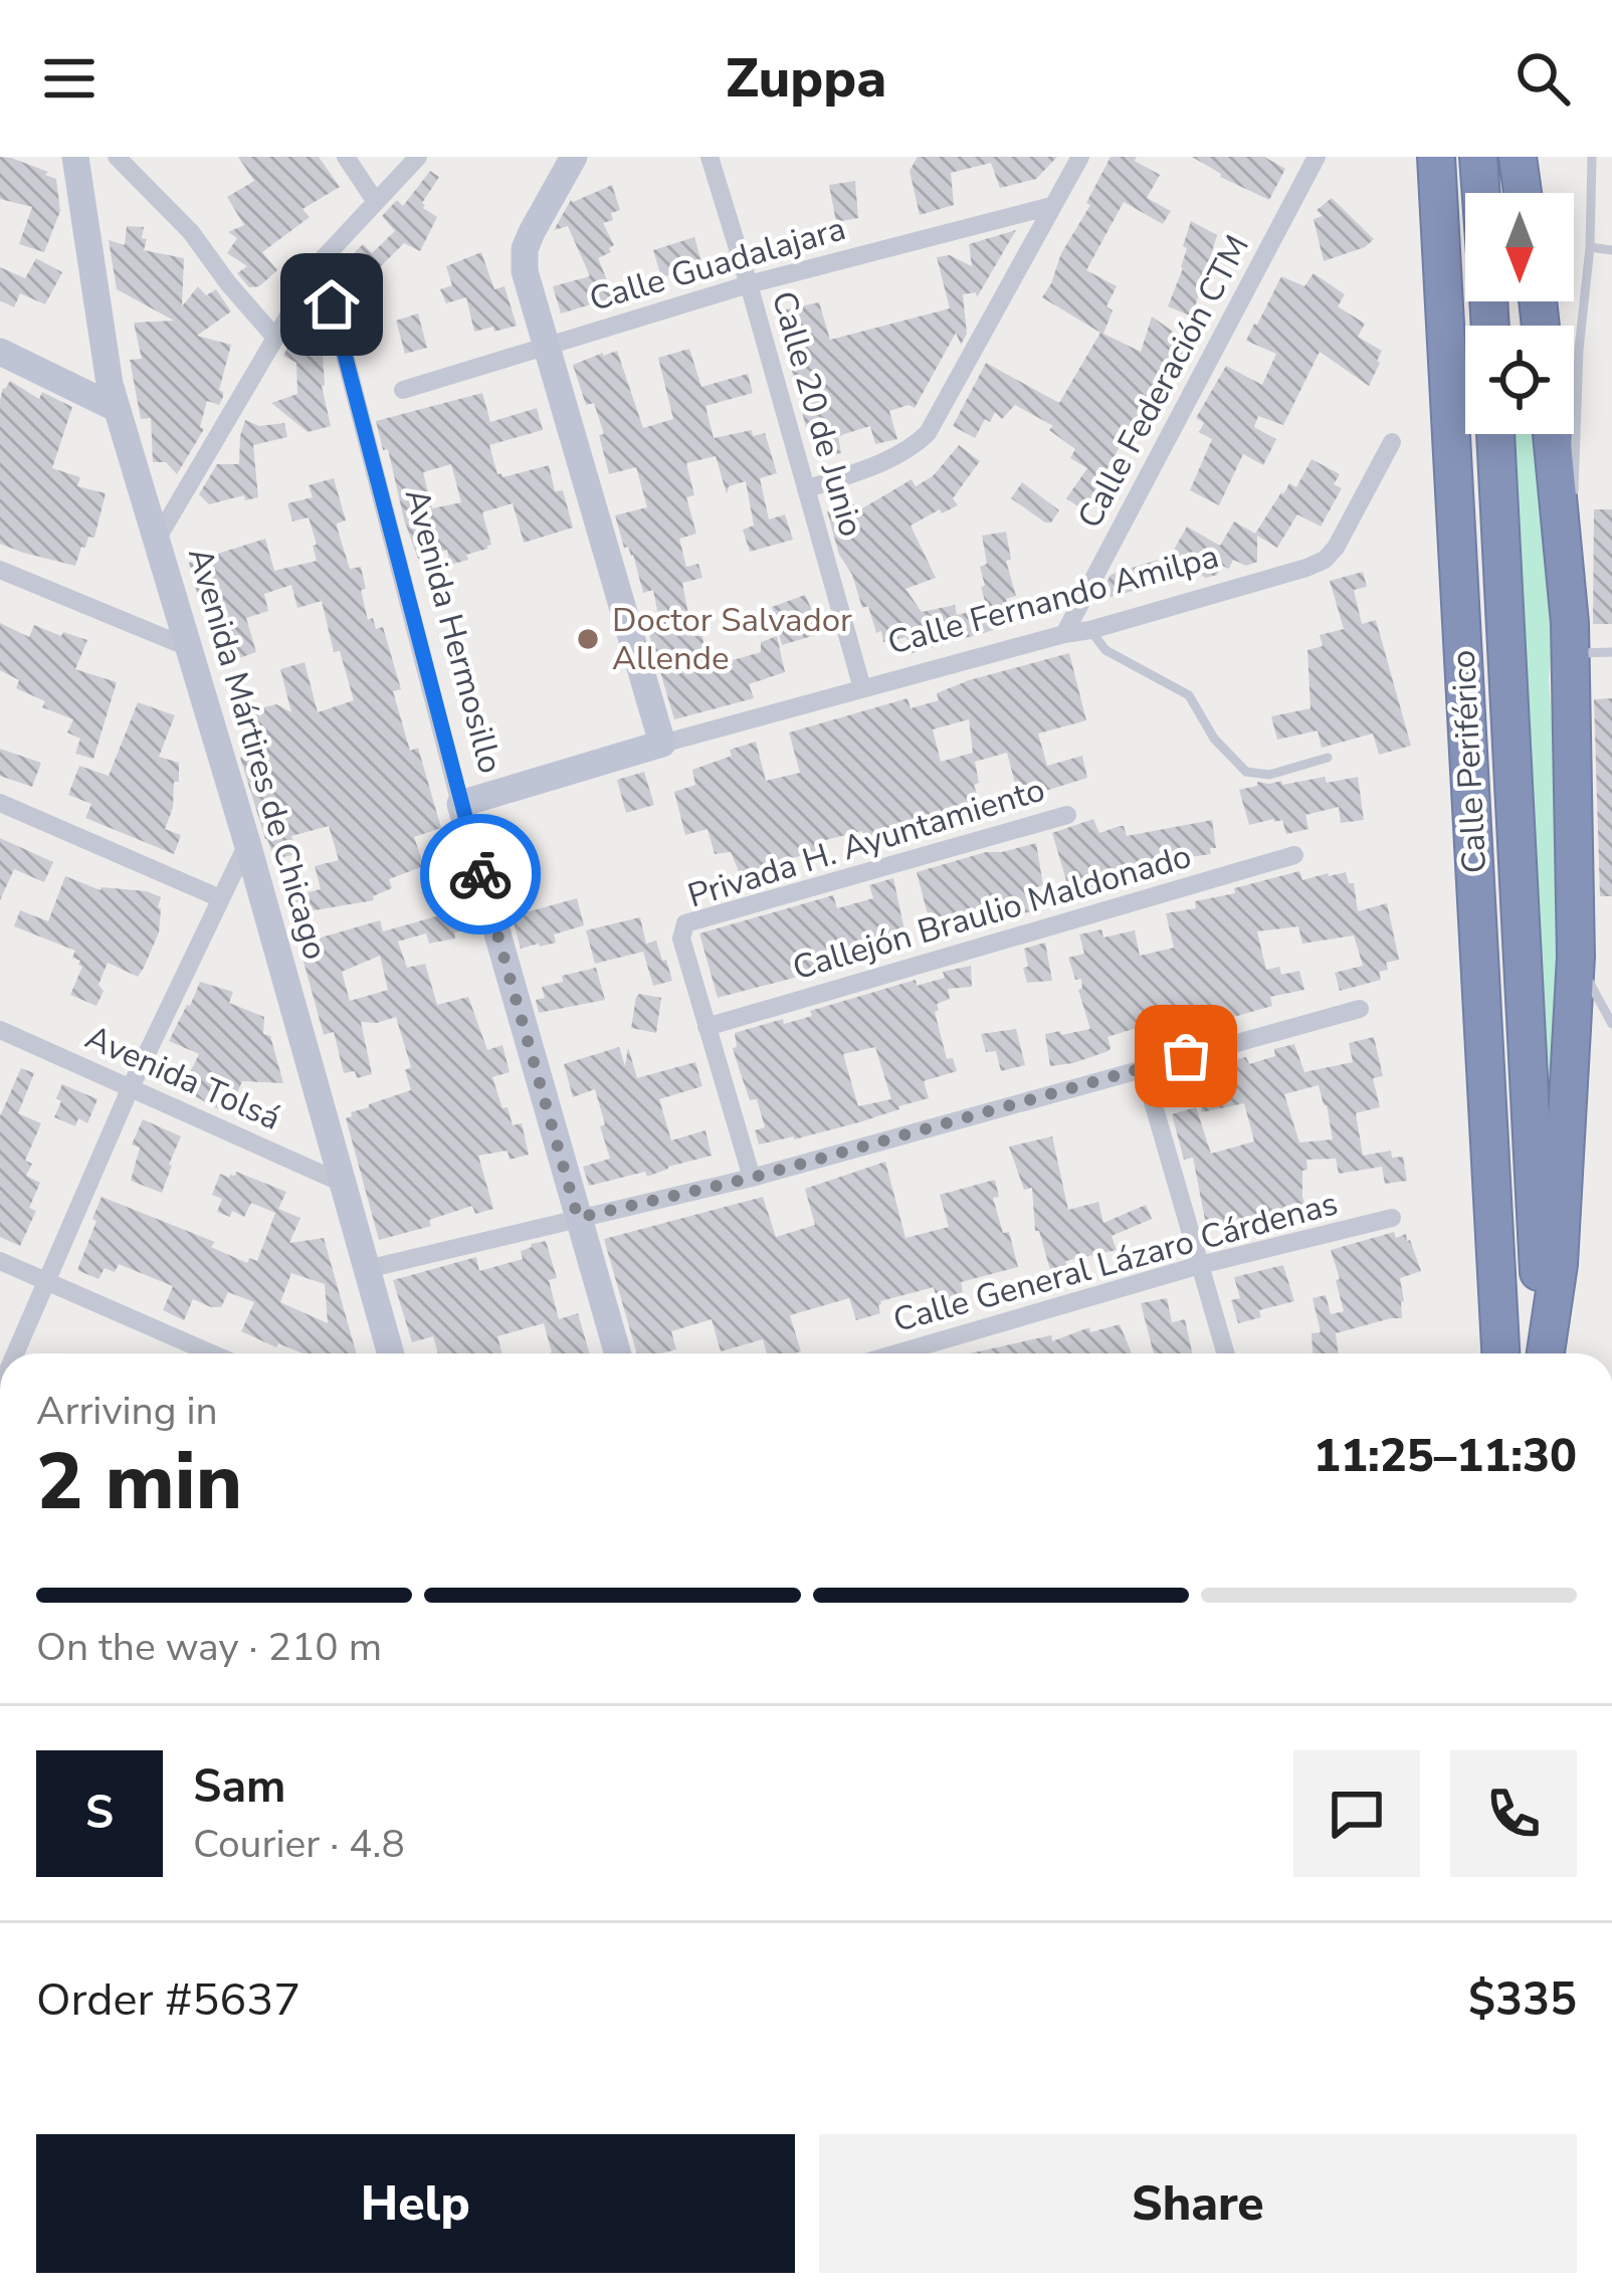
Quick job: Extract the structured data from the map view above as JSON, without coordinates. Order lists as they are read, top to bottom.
{
  "streets": {
    "highway": ["Calle Periférico"],
    "street": [
      "Calle Guadalajara",
      "Calle Federación CTM",
      "Calle 20 de Junio",
      "Calle Fernando Amilpa",
      "Avenida Hermosillo",
      "Avenida Mártires de Chicago",
      "Privada H. Ayuntamiento",
      "Callejón Braulio Maldonado",
      "Avenida Tolsá",
      "Calle General Lázaro Cárdenas"
    ]
  },
  "crossings": [
    ["Calle Guadalajara", "Calle 20 de Junio"],
    ["Calle Federación CTM", "Calle Fernando Amilpa"],
    ["Calle 20 de Junio", "Calle Fernando Amilpa"],
    ["Calle Fernando Amilpa", "Avenida Hermosillo"],
    ["Avenida Mártires de Chicago", "Avenida Tolsá"],
    ["Privada H. Ayuntamiento", "Callejón Braulio Maldonado"]
  ],
  "places": ["Doctor Salvador Allende"],
  "north": "bottom",
  "page": {
    "header": "Zuppa",
    "heading": ["2 min", "Arriving in", "11:25–11:30"],
    "panel": [
      "Sam",
      "Courier · 4.8",
      "Order #5637",
      "$335"
    ],
    "bar": "On the way · 210 m",
    "round": "S",
    "buttons": ["Help", "Share"]
  }
}
